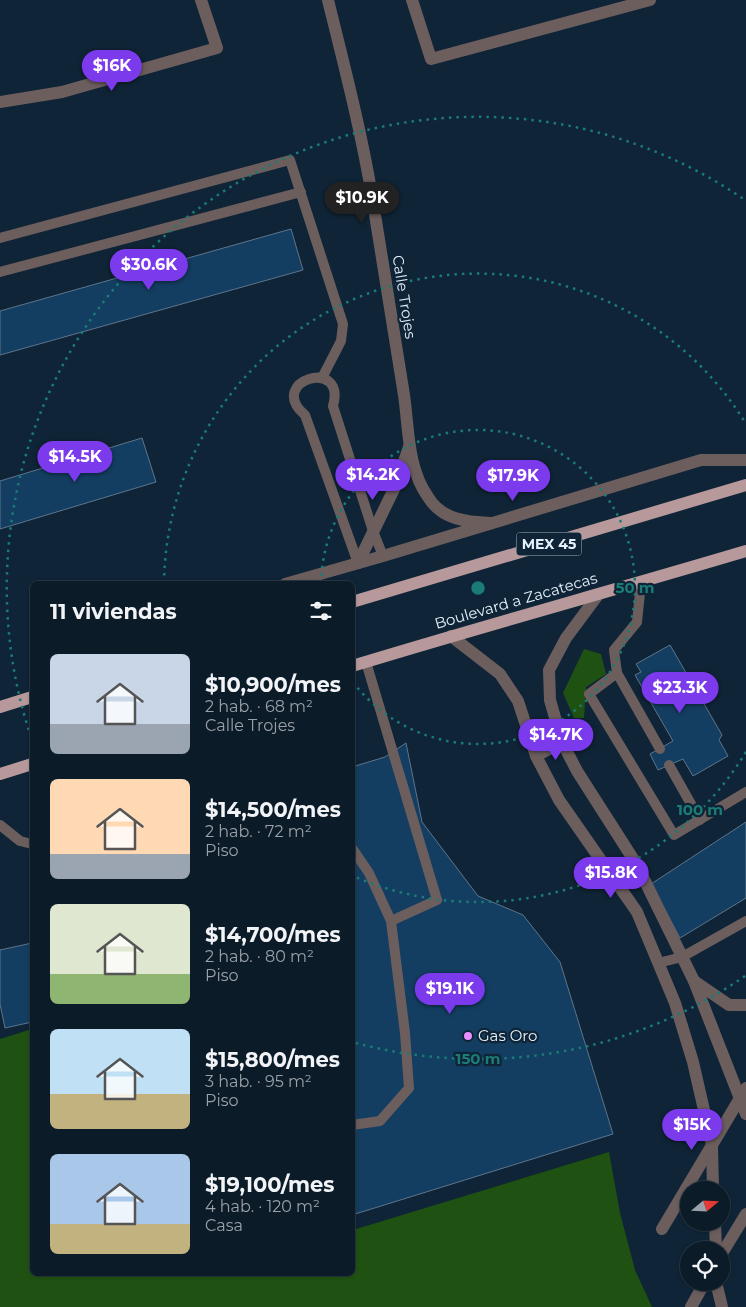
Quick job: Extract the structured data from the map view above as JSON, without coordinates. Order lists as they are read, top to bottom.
{
  "streets": {
    "main road": ["MEX 45", "Boulevard a Zacatecas"],
    "street": ["Calle Trojes"]
  },
  "places": ["Gas Oro"],
  "north": "right",
  "page": {
    "price": [
      "$16K",
      "$10.9K",
      "$30.6K",
      "$14.5K",
      "$14.2K",
      "$17.9K",
      "$23.3K",
      "$14.7K",
      "$15.8K",
      "$19.1K",
      "$15K"
    ],
    "heading": "11 viviendas",
    "list": [
      {
        "name": "$10,900/mes",
        "note": "2 hab. · 68 m² · Calle Trojes"
      },
      {
        "name": "$14,500/mes",
        "note": "2 hab. · 72 m² · Piso"
      },
      {
        "name": "$14,700/mes",
        "note": "2 hab. · 80 m² · Piso"
      },
      {
        "name": "$15,800/mes",
        "note": "3 hab. · 95 m² · Piso"
      },
      {
        "name": "$19,100/mes",
        "note": "4 hab. · 120 m² · Casa"
      }
    ]
  },
  "rings": ["50 m", "100 m", "150 m"]
}
